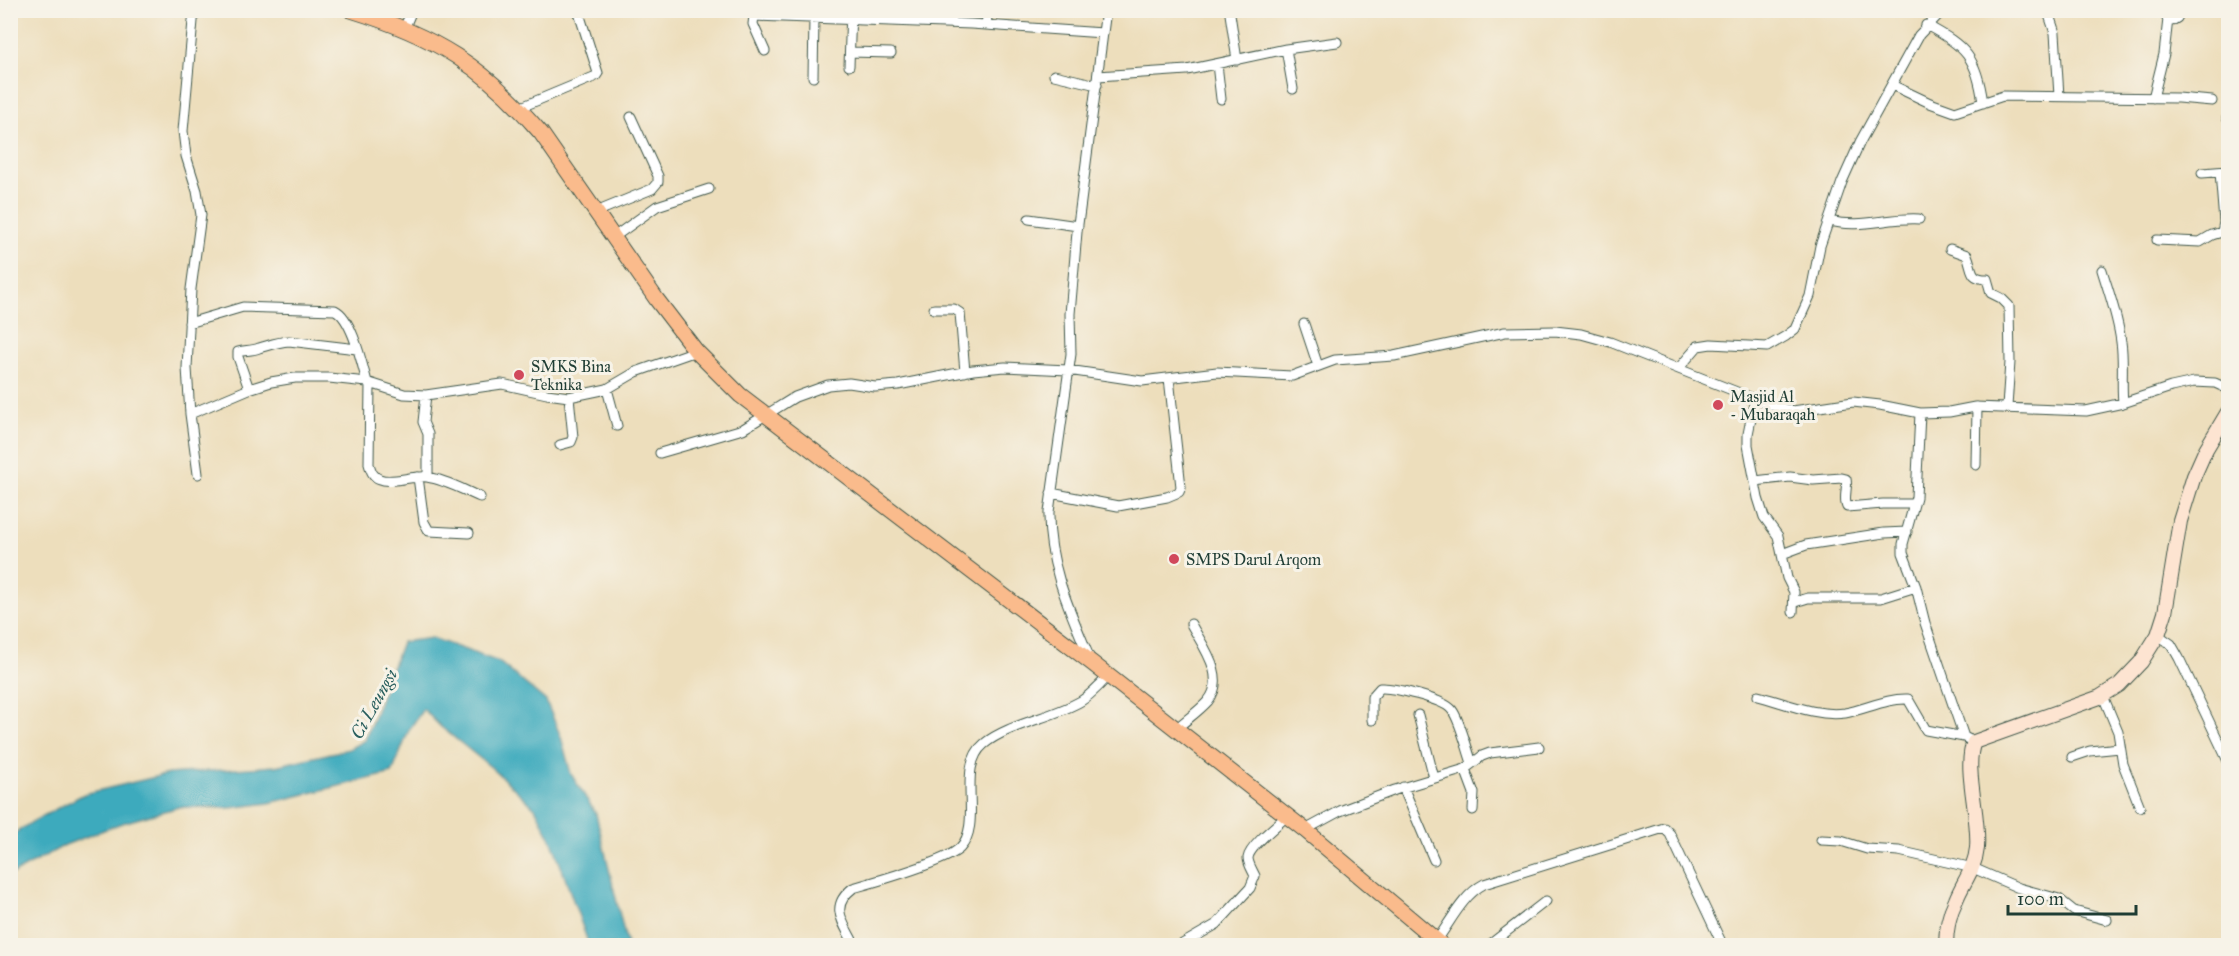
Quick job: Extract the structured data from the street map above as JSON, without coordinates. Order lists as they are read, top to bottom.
{
  "water": ["Ci Leungsi"],
  "places": ["SMKS Bina Teknika", "Masjid Al - Mubaraqah", "SMPS Darul Arqom"],
  "scale_bar": "100 m"
}
